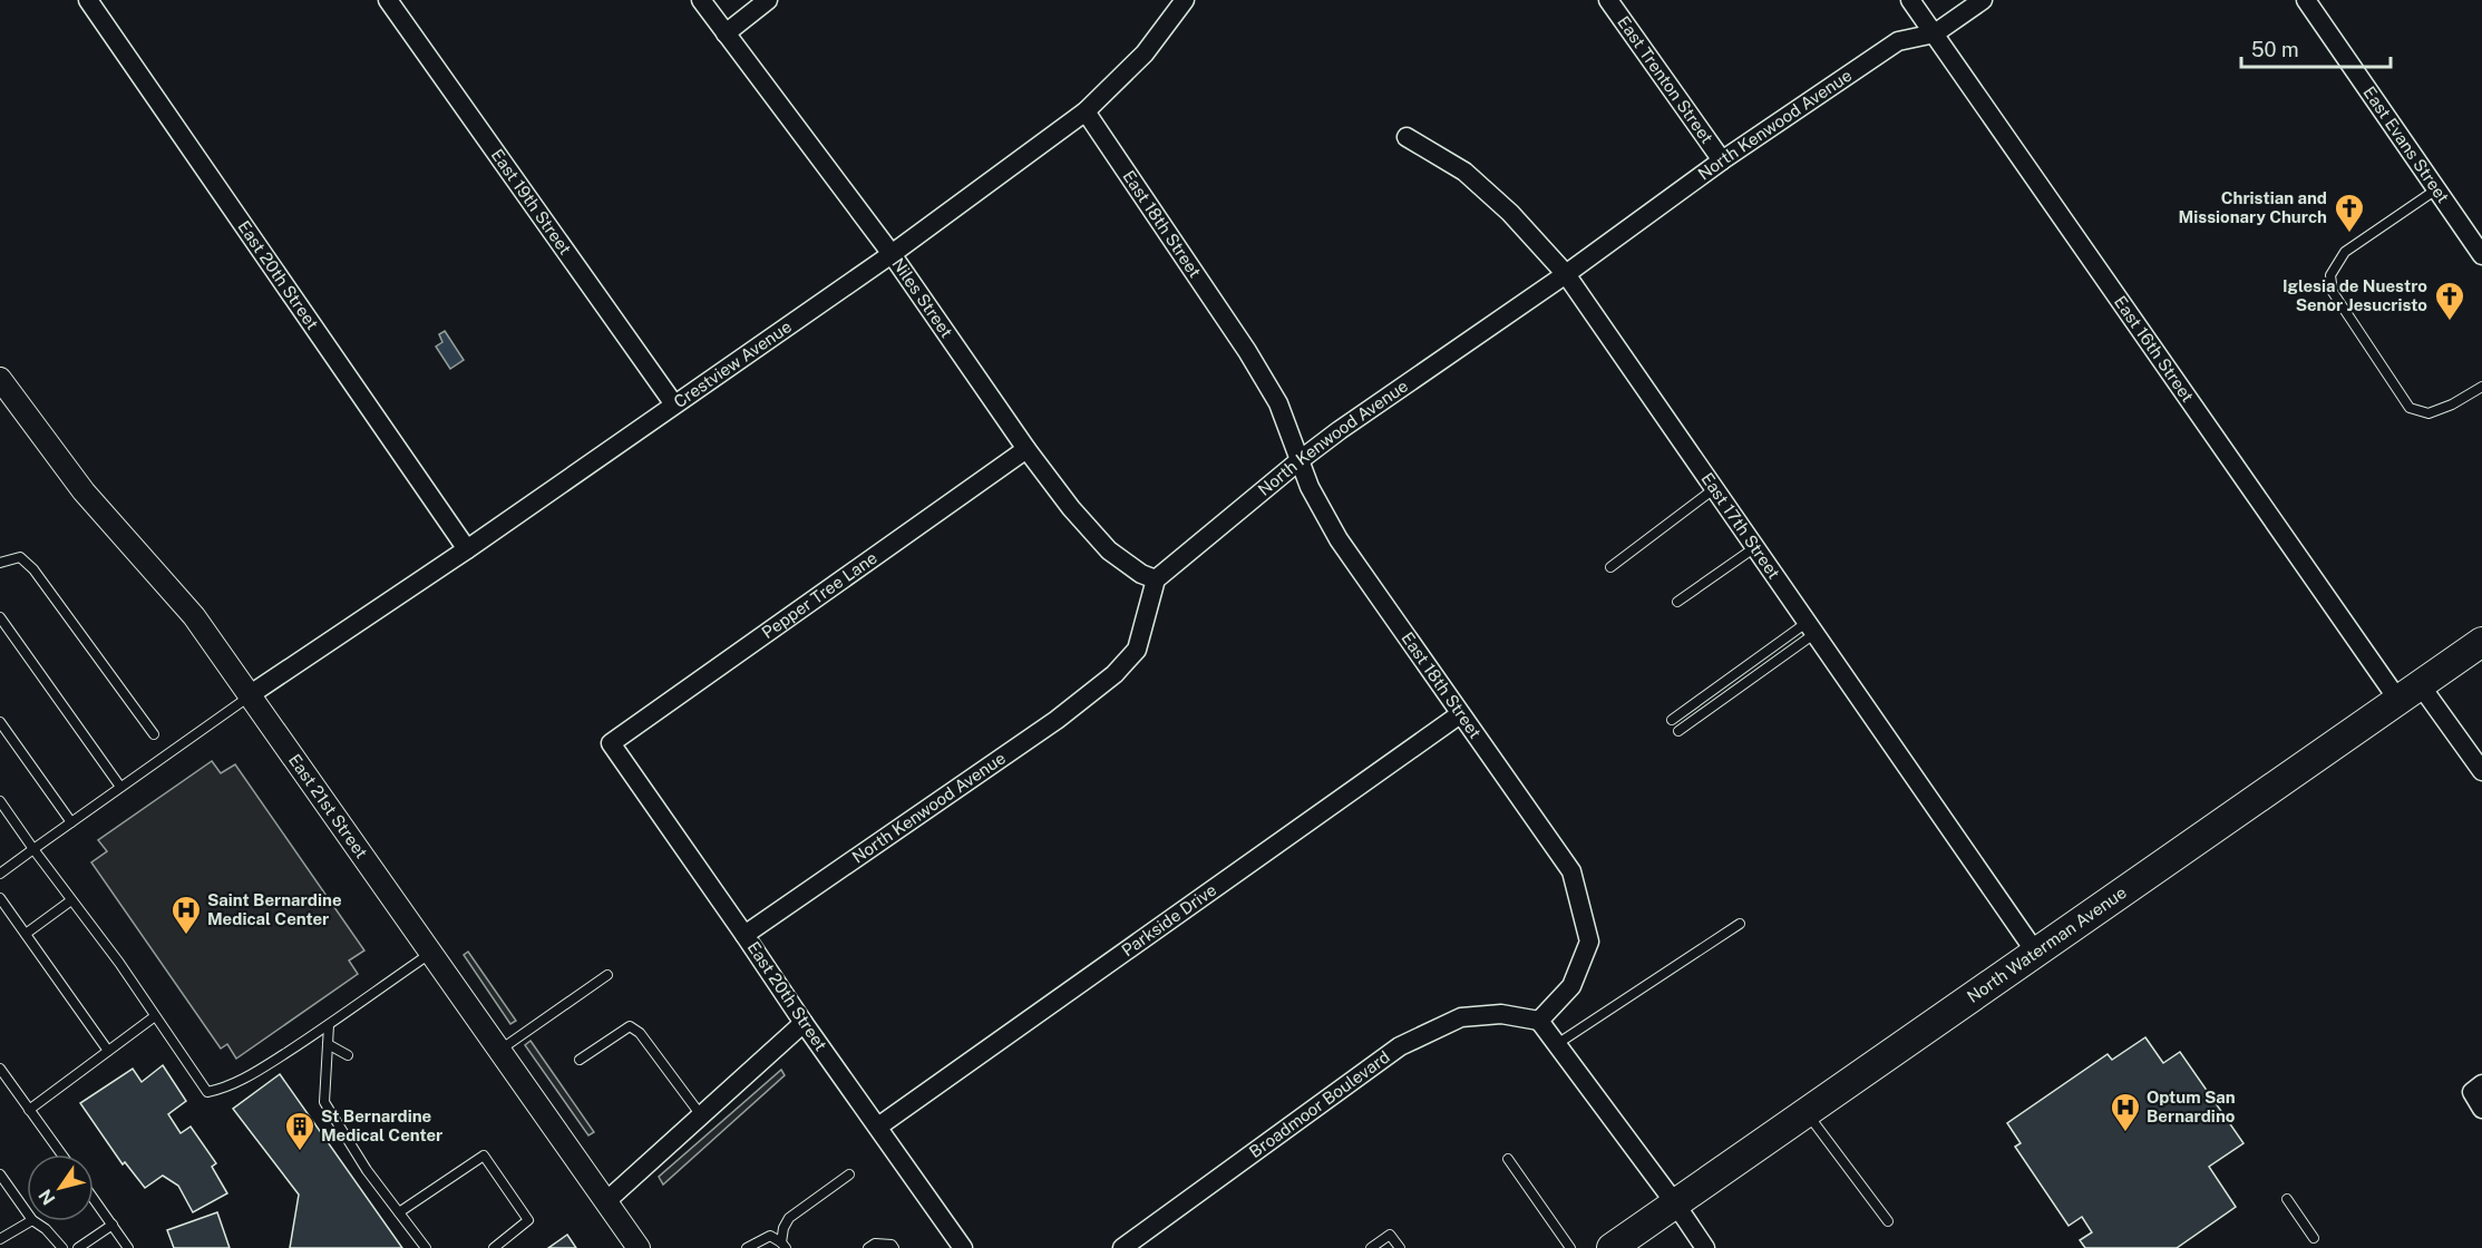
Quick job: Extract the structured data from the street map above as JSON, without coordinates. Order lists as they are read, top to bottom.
{
  "streets": {
    "main road": ["North Waterman Avenue"],
    "street": [
      "East Trenton Street",
      "North Kenwood Avenue",
      "East Evans Street",
      "East 19th Street",
      "East 18th Street",
      "East 20th Street",
      "Niles Street",
      "East 16th Street",
      "Crestview Avenue",
      "East 17th Street",
      "Pepper Tree Lane",
      "East 21st Street",
      "Parkside Drive",
      "Broadmoor Boulevard"
    ]
  },
  "crossings": [
    ["East Trenton Street", "North Kenwood Avenue"],
    ["North Kenwood Avenue", "East 18th Street"],
    ["North Kenwood Avenue", "East 20th Street"],
    ["North Kenwood Avenue", "Niles Street"],
    ["North Kenwood Avenue", "East 16th Street"],
    ["North Kenwood Avenue", "East 17th Street"],
    ["East 19th Street", "Crestview Avenue"],
    ["East 18th Street", "Crestview Avenue"],
    ["East 18th Street", "Parkside Drive"],
    ["East 18th Street", "Broadmoor Boulevard"],
    ["East 20th Street", "Crestview Avenue"],
    ["East 20th Street", "Pepper Tree Lane"],
    ["East 20th Street", "Parkside Drive"],
    ["Niles Street", "Crestview Avenue"],
    ["Niles Street", "Pepper Tree Lane"],
    ["East 16th Street", "North Waterman Avenue"],
    ["Crestview Avenue", "East 21st Street"],
    ["East 17th Street", "North Waterman Avenue"]
  ],
  "places": {
    "church": ["Christian and Missionary Church", "Iglesia de Nuestro Senor Jesucristo"],
    "hospital": ["Saint Bernardine Medical Center", "Optum San Bernardino"],
    "building": ["St Bernardine Medical Center"]
  },
  "scale_bar": "50 m",
  "north": "bottom left"
}
